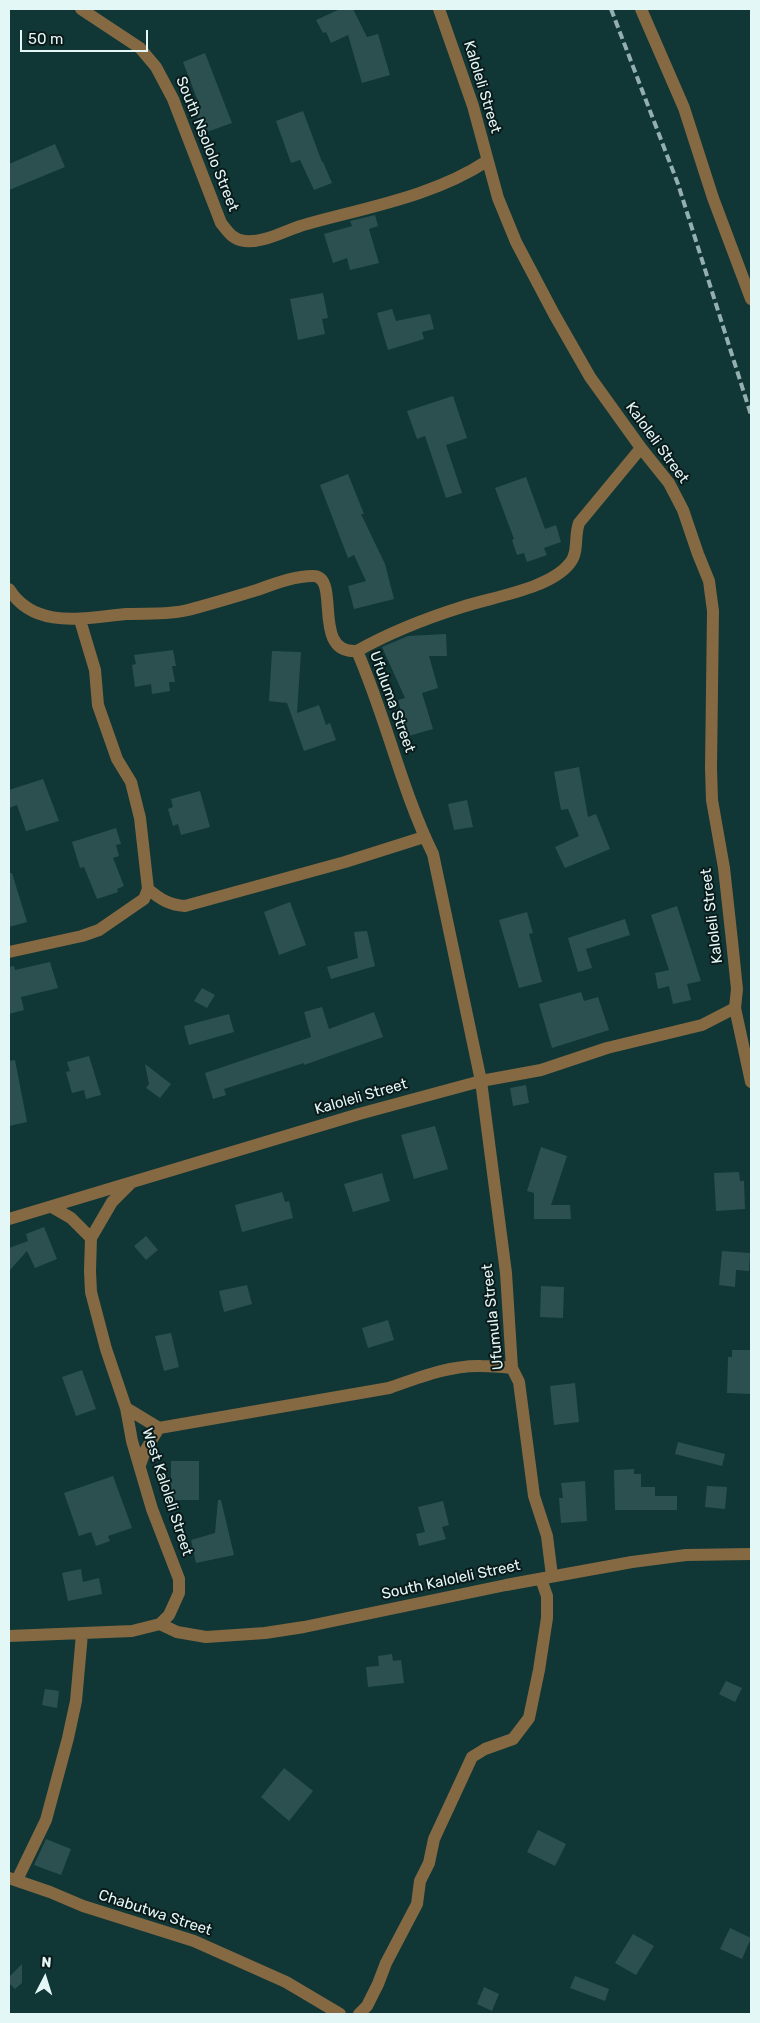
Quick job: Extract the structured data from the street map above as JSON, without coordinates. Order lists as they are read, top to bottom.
{
  "streets": {
    "street": [
      "Kaloleli Street",
      "South Nsololo Street",
      "Ufuluma Street",
      "Ufumula Street",
      "West Kaloleli Street",
      "South Kaloleli Street",
      "Chabutwa Street"
    ]
  },
  "crossings": [
    ["Kaloleli Street", "South Nsololo Street"],
    ["Kaloleli Street", "Ufuluma Street"],
    ["Kaloleli Street", "Ufumula Street"],
    ["Ufuluma Street", "Ufumula Street"],
    ["Ufumula Street", "South Kaloleli Street"],
    ["West Kaloleli Street", "South Kaloleli Street"]
  ],
  "scale_bar": "50 m",
  "north": "top"
}
